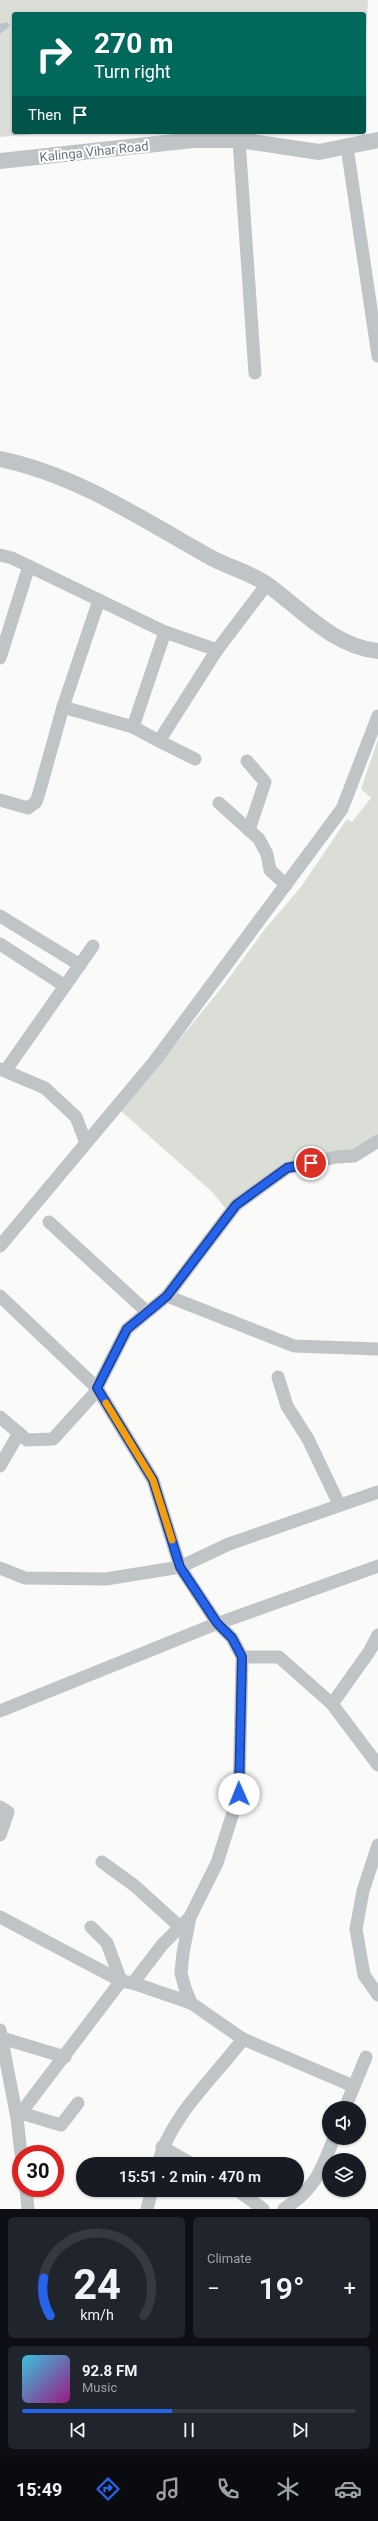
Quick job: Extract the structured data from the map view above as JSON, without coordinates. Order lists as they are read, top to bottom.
{
  "streets": {
    "street": ["Kalinga Vihar Road"]
  },
  "page": {
    "turn": ["270 m", "Turn right"],
    "then": "Then",
    "limit": "30",
    "trip": "15:51 · 2 min · 470 m",
    "tile": "Climate",
    "heat": ["−", "19°", "+"],
    "song": ["92.8 FM", "Music"],
    "tabs": "15:49",
    "gauge": ["24", "km/h"]
  }
}
